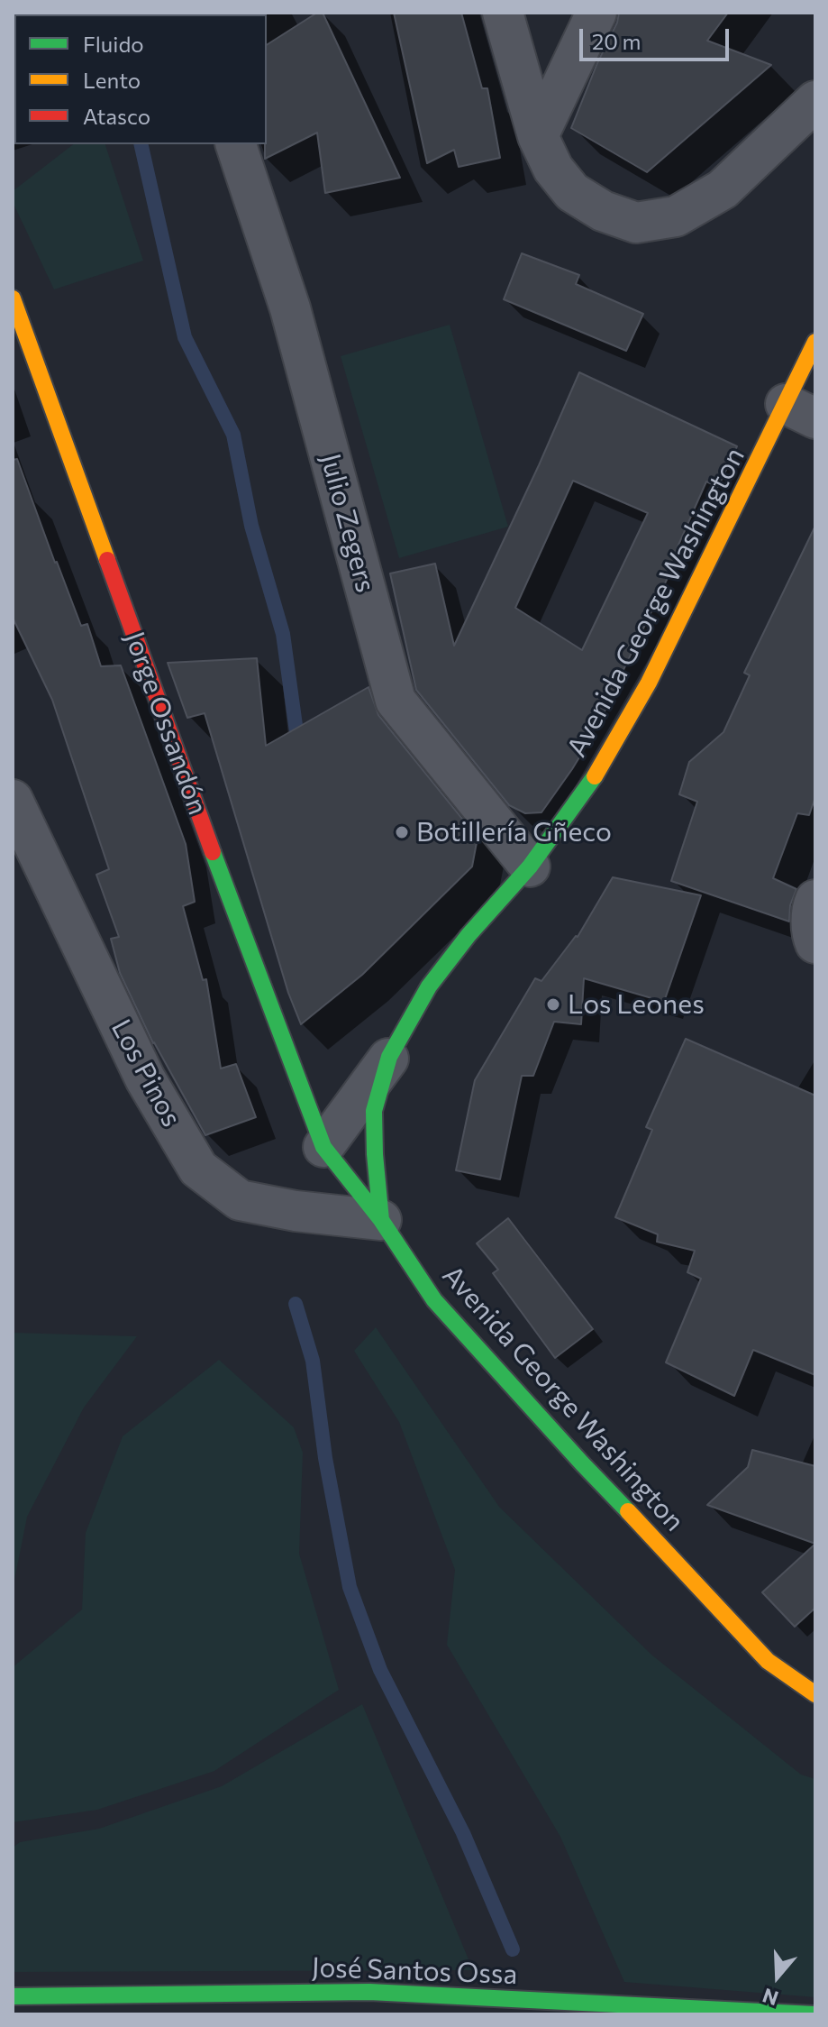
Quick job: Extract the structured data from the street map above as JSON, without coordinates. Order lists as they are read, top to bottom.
{
  "streets": {
    "main road": ["Avenida George Washington", "Jorge Ossandón", "José Santos Ossa"],
    "street": ["Julio Zegers", "Los Pinos"]
  },
  "crossings": [
    ["Julio Zegers", "Avenida George Washington"],
    ["Avenida George Washington", "Jorge Ossandón"],
    ["Avenida George Washington", "Los Pinos"],
    ["Jorge Ossandón", "Los Pinos"]
  ],
  "places": ["Botillería Gñeco", "Los Leones"],
  "legend": ["Fluido", "Lento", "Atasco"],
  "scale_bar": "20 m",
  "north": "bottom"
}
